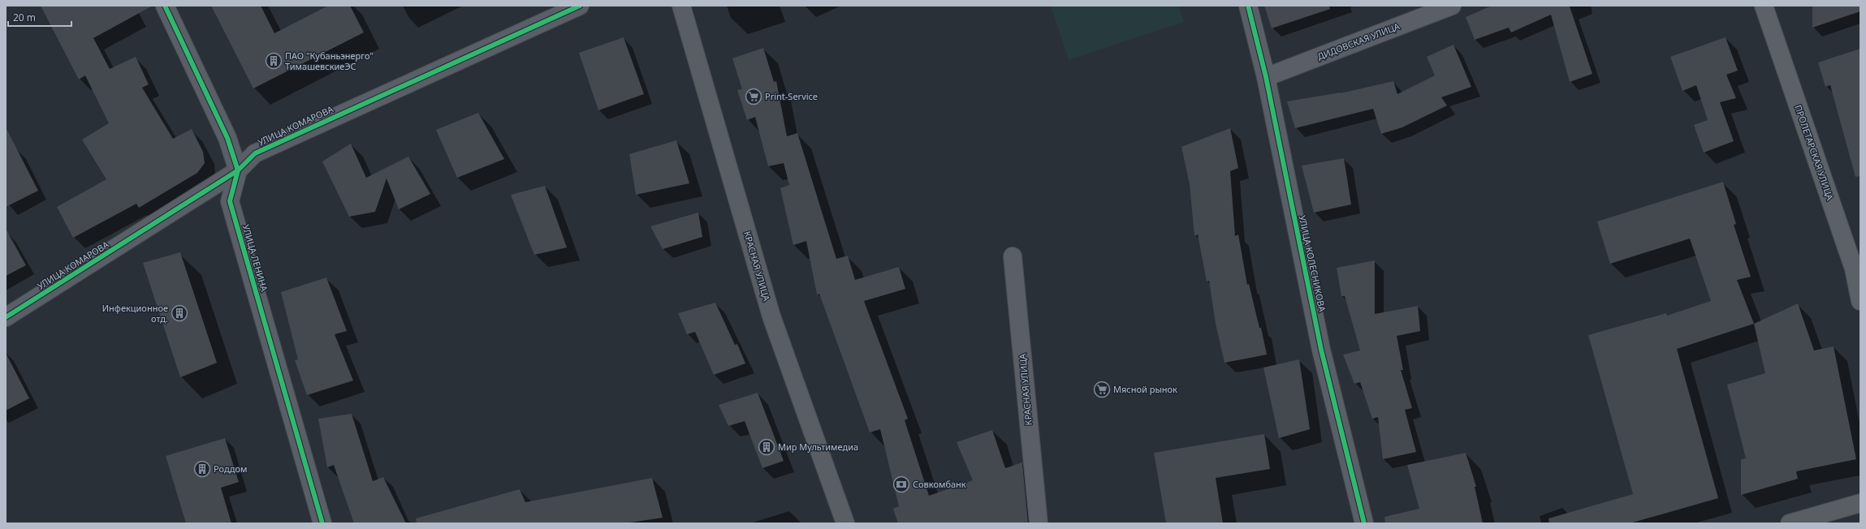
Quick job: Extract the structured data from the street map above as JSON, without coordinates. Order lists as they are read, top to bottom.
{
  "streets": {
    "main road": ["ПРОЛЕТАРСКАЯ УЛИЦА", "КРАСНАЯ УЛИЦА"],
    "street": [
      "ДИДОВСКАЯ УЛИЦА",
      "УЛИЦА КОМАРОВА",
      "УЛИЦА ЛЕНИНА",
      "УЛИЦА КОЛЕСНИКОВА"
    ]
  },
  "crossings": [
    ["ДИДОВСКАЯ УЛИЦА", "УЛИЦА КОЛЕСНИКОВА"],
    ["УЛИЦА КОМАРОВА", "УЛИЦА ЛЕНИНА"]
  ],
  "places": {
    "building": [
      "ПАО \"Кубаньэнерго\" ТимашевскиеЭС",
      "Инфекционное отд.",
      "Мир Мультимедиа",
      "Роддом"
    ],
    "supermarket": ["Print-Service", "Мясной рынок"],
    "bank": ["Совкомбанк"]
  },
  "scale_bar": "20 m"
}
